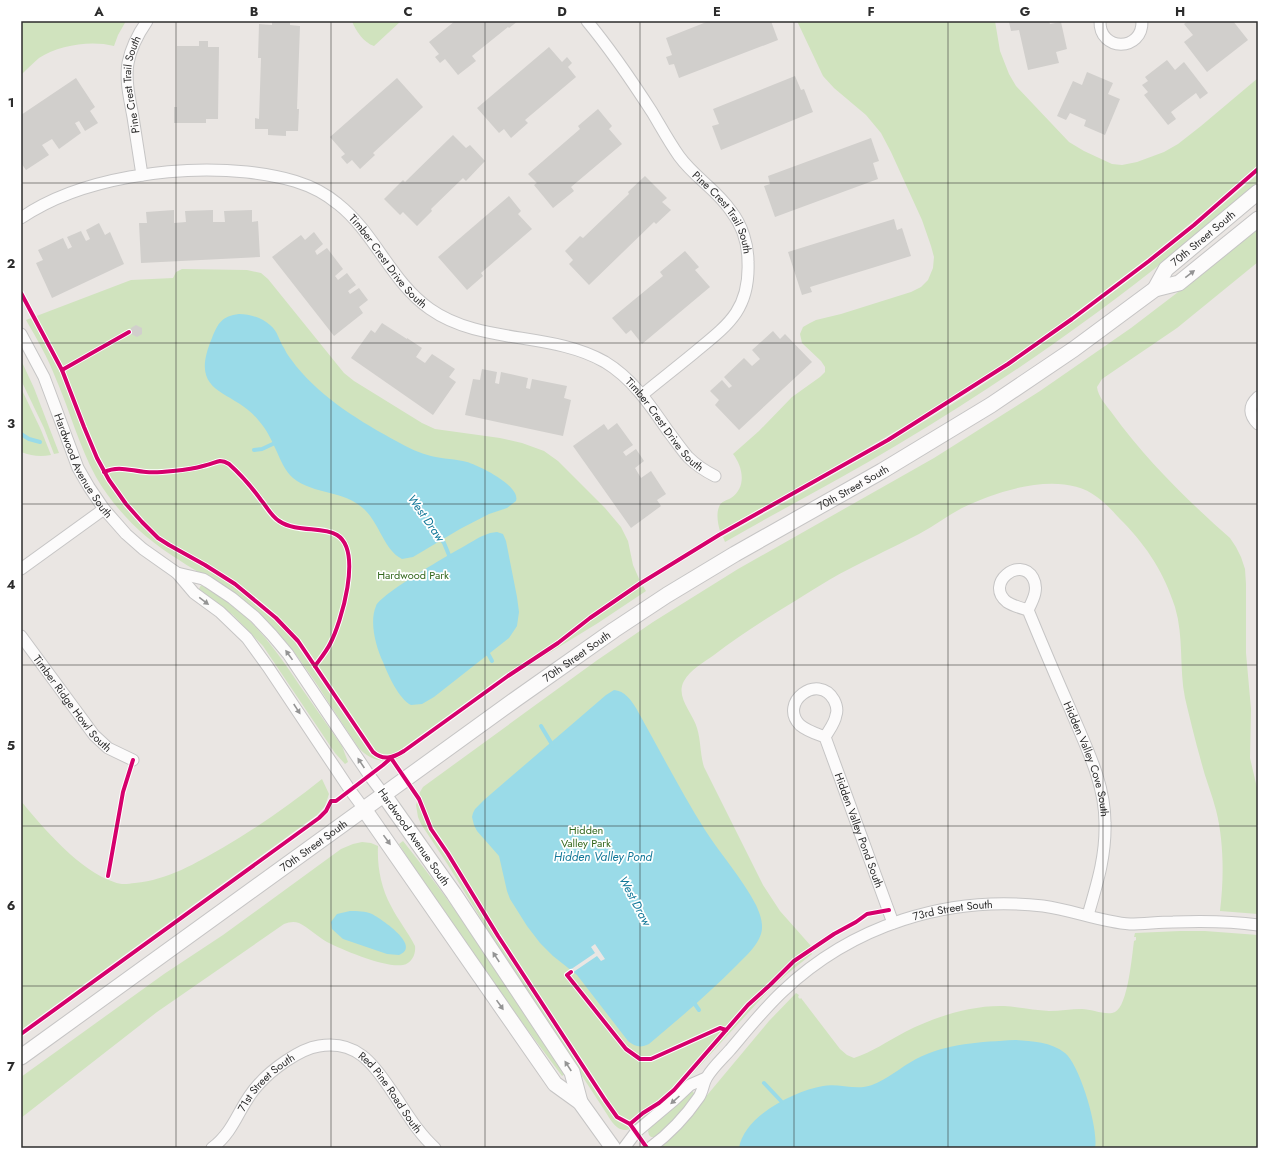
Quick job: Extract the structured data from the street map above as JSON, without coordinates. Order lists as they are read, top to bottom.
{
  "streets": {
    "main road": ["70th Street South", "Hardwood Avenue South"],
    "street": [
      "Pine Crest Trail South",
      "Timber Crest Drive South",
      "Timber Ridge Howl South",
      "Hidden Valley Cove South",
      "Hidden Valley Pond South",
      "73rd Street South",
      "71st Street South",
      "Red Pine Road South"
    ]
  },
  "crossings": [
    ["Pine Crest Trail South", "Timber Crest Drive South"],
    ["70th Street South", "Hardwood Avenue South"],
    ["Hidden Valley Cove South", "73rd Street South"],
    ["Hidden Valley Pond South", "73rd Street South"],
    ["71st Street South", "Red Pine Road South"]
  ],
  "water": ["West Draw", "Hidden Valley Pond"],
  "parks": ["Hardwood Park", "Hidden Valley Park"],
  "grid": {
    "columns": [
      "A",
      "B",
      "C",
      "D",
      "E",
      "F",
      "G",
      "H"
    ],
    "rows": [
      "1",
      "2",
      "3",
      "4",
      "5",
      "6",
      "7"
    ]
  }
}
